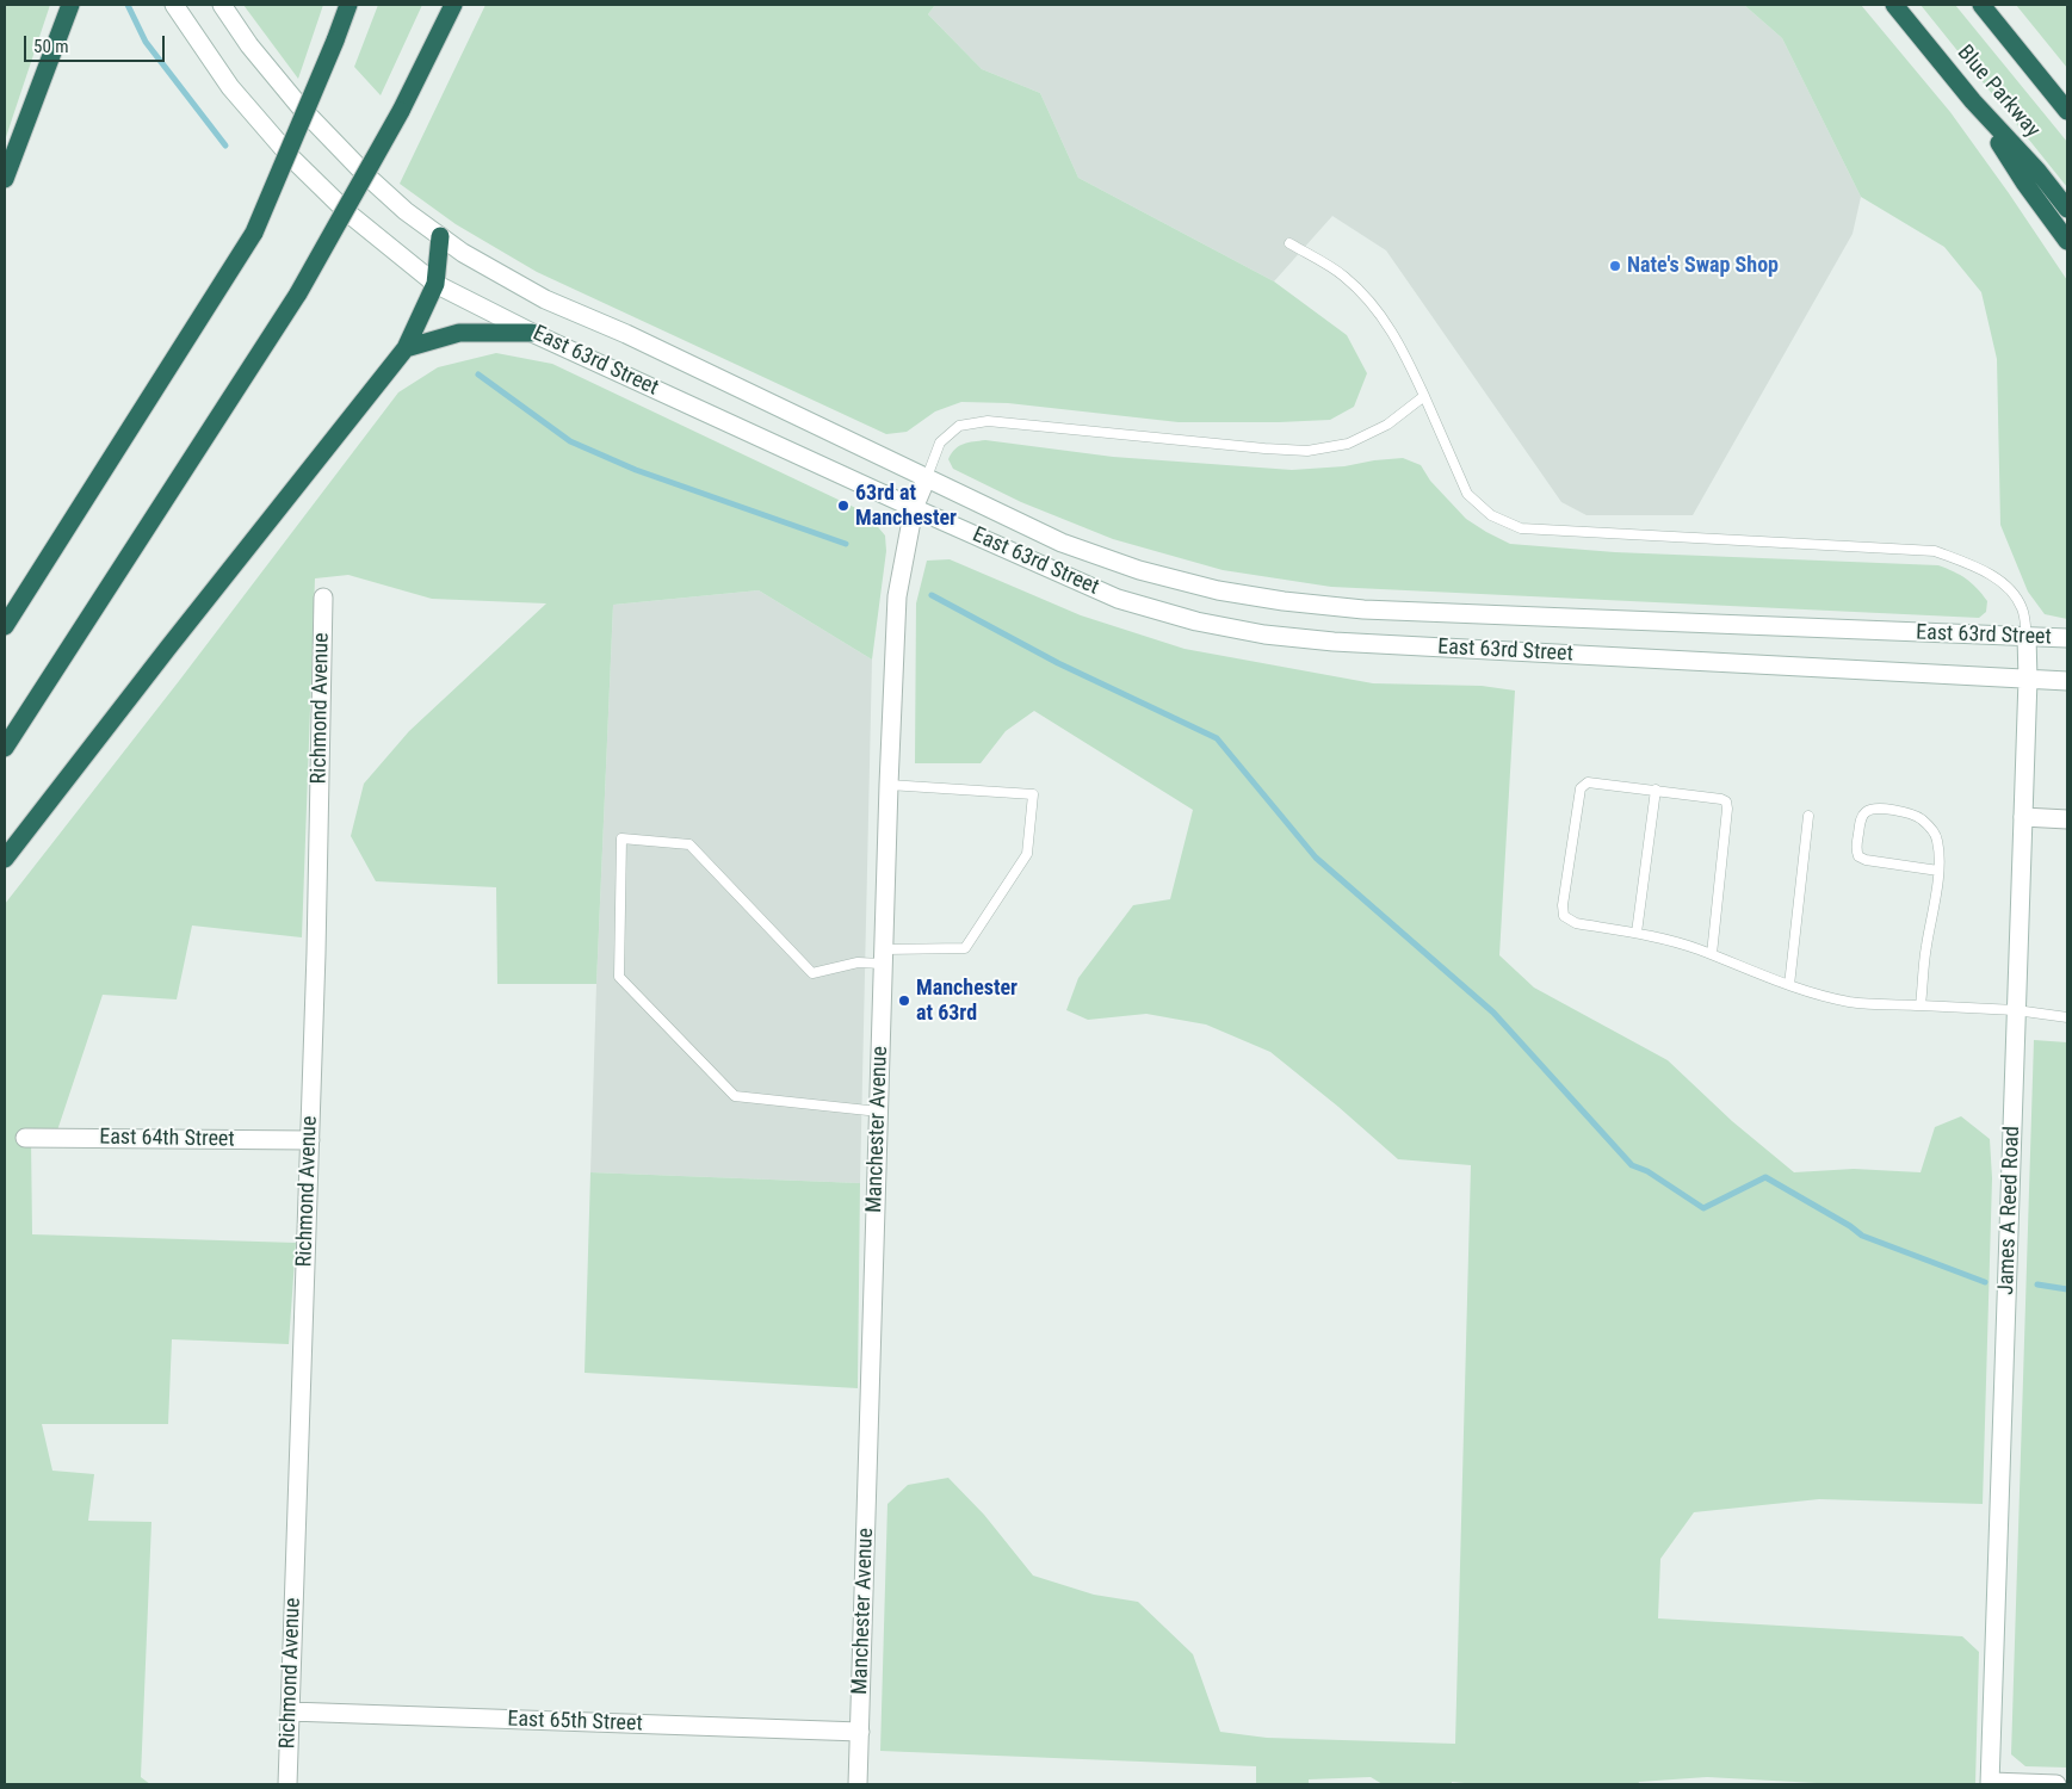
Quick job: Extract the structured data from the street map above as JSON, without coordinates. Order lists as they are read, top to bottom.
{
  "streets": {
    "highway": ["Blue Parkway"],
    "street": [
      "East 63rd Street",
      "Richmond Avenue",
      "Manchester Avenue",
      "East 64th Street",
      "James A Reed Road",
      "East 65th Street"
    ]
  },
  "crossings": [
    ["East 63rd Street", "Manchester Avenue"],
    ["East 63rd Street", "James A Reed Road"],
    ["Richmond Avenue", "East 64th Street"],
    ["Richmond Avenue", "East 65th Street"],
    ["Manchester Avenue", "East 65th Street"]
  ],
  "places": ["Nate's Swap Shop", "63rd at Manchester", "Manchester at 63rd"],
  "scale_bar": "50 m"
}
